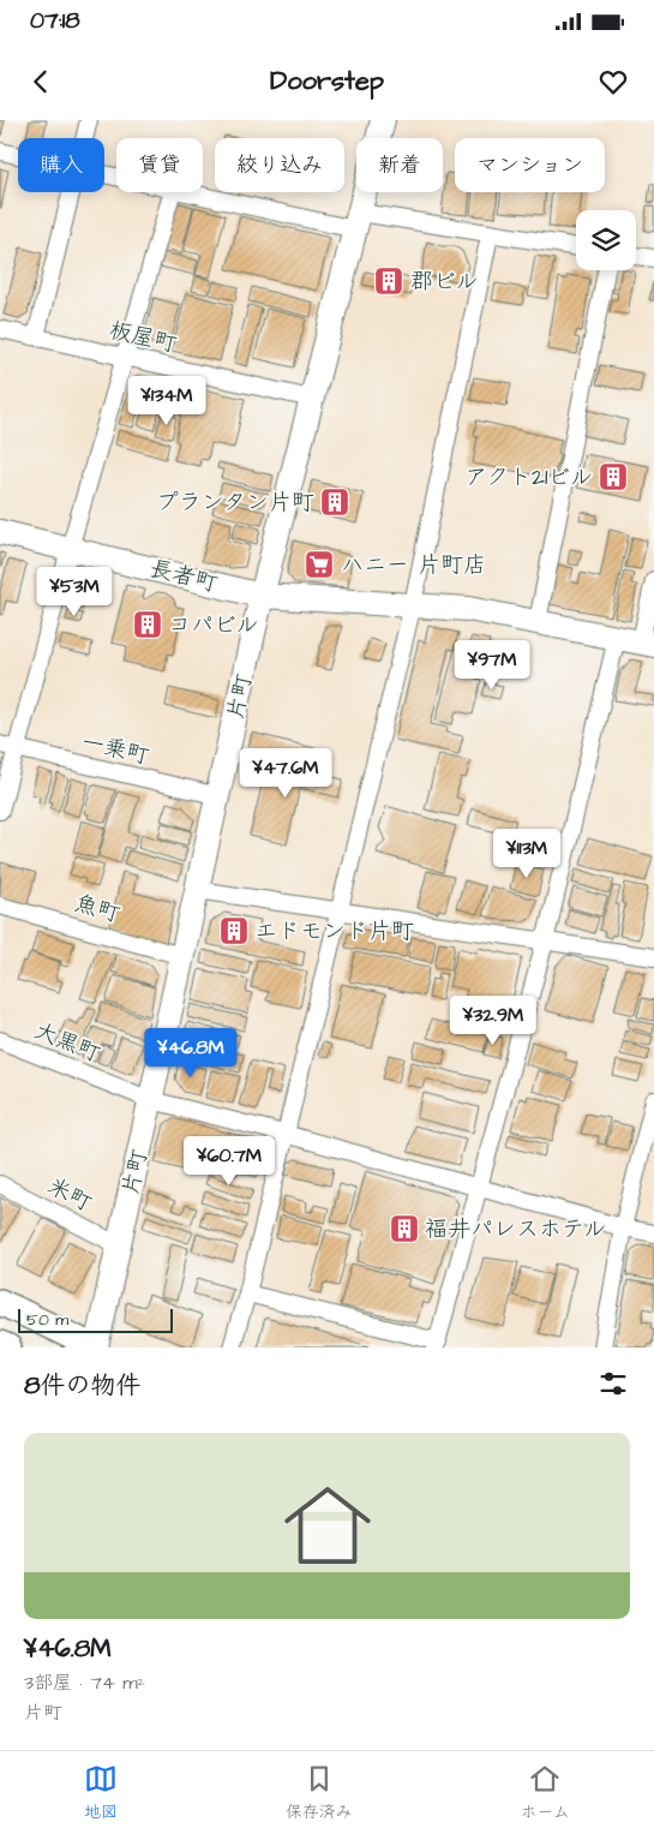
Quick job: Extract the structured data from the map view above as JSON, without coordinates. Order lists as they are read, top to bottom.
{
  "streets": {
    "street": [
      "板屋町",
      "長者町",
      "片町",
      "一乗町",
      "魚町",
      "大黒町",
      "米町"
    ]
  },
  "crossings": [
    ["板屋町", "片町"],
    ["長者町", "片町"],
    ["片町", "一乗町"],
    ["片町", "魚町"],
    ["片町", "大黒町"],
    ["片町", "米町"]
  ],
  "places": {
    "building": [
      "郡ビル",
      "アクト21ビル",
      "プランタン片町",
      "コパビル",
      "エドモンド片町",
      "福井パレスホテル"
    ],
    "supermarket": ["ハニー 片町店"]
  },
  "scale_bar": "50 m",
  "page": {
    "status": "07:18",
    "header": "Doorstep",
    "chip": [
      "購入",
      "賃貸",
      "絞り込み",
      "新着",
      "マンション"
    ],
    "price": [
      "¥134M",
      "¥53M",
      "¥97M",
      "¥47.6M",
      "¥113M",
      "¥32.9M",
      "¥46.8M",
      "¥60.7M"
    ],
    "scale": "50 m",
    "heading": "8件の物件",
    "list": [
      {
        "name": "¥46.8M",
        "note": "3部屋 · 74 m² · 片町"
      }
    ],
    "tabs": ["地図", "保存済み", "ホーム"]
  }
}
